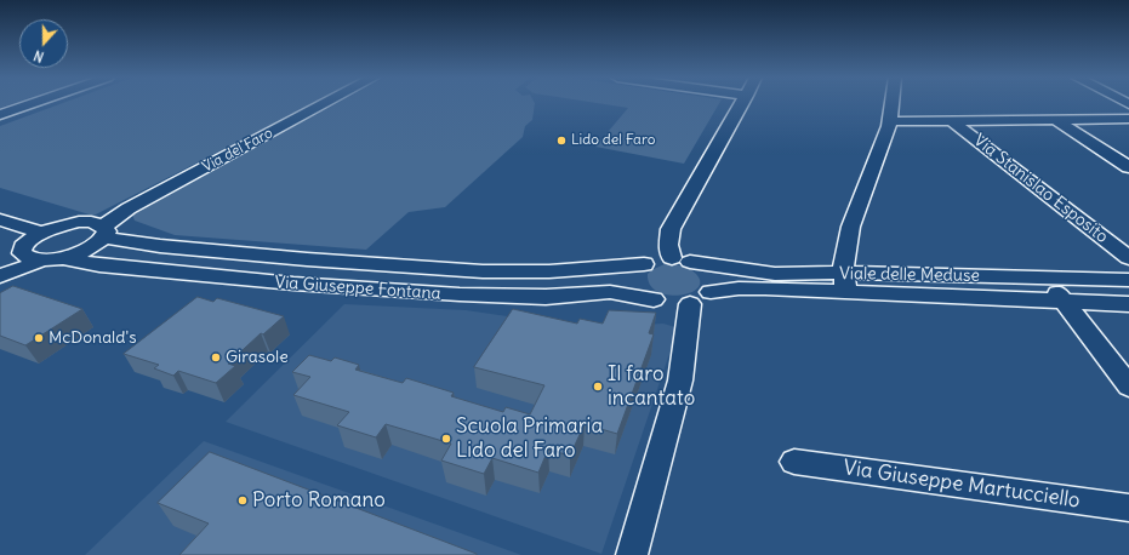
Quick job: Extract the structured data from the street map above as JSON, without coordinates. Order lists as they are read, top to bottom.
{
  "streets": {
    "street": [
      "Via del Faro",
      "Via Stanislao Esposito",
      "Viale delle Meduse",
      "Via Giuseppe Fontana",
      "Via Giuseppe Martucciello"
    ]
  },
  "crossings": [
    ["Via del Faro", "Via Giuseppe Fontana"],
    ["Viale delle Meduse", "Via Giuseppe Fontana"]
  ],
  "places": [
    "Lido del Faro",
    "McDonald's",
    "Girasole",
    "Il faro incantato",
    "Scuola Primaria Lido del Faro",
    "Porto Romano"
  ],
  "north": "bottom"
}
